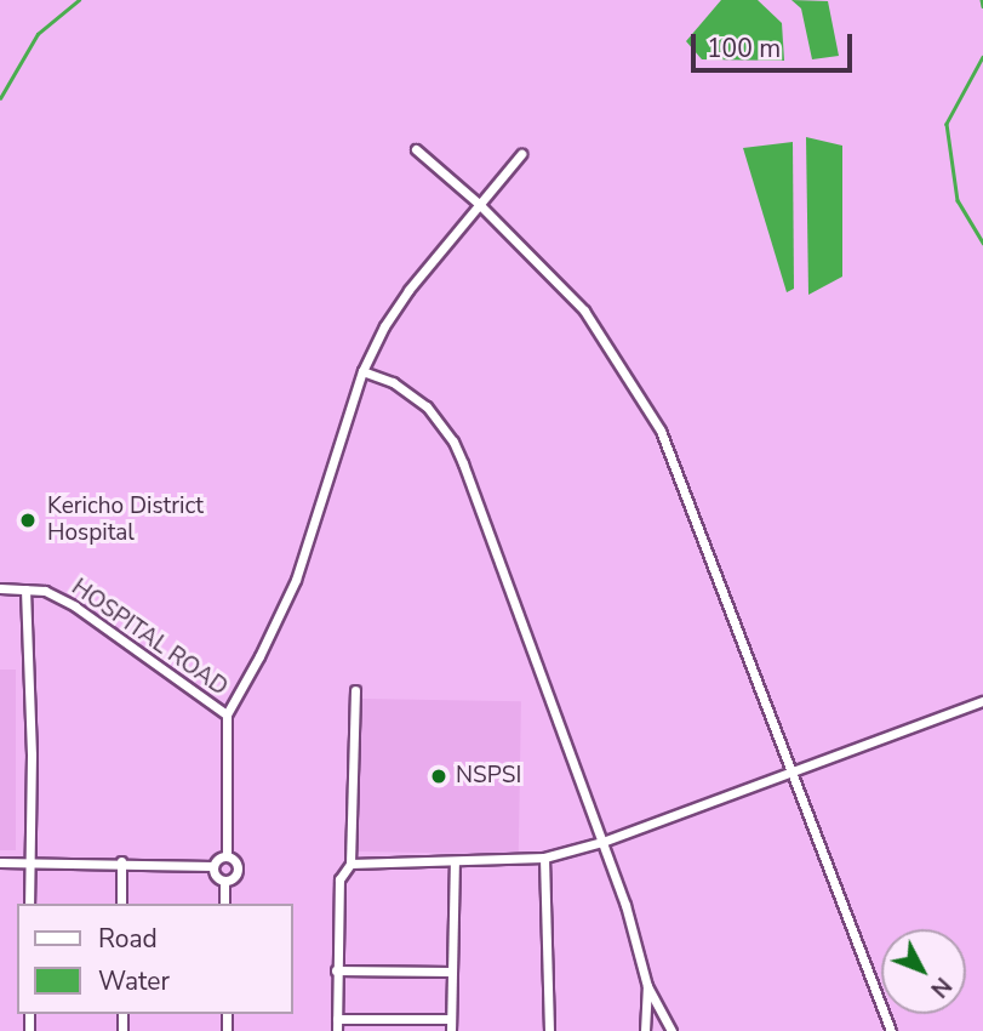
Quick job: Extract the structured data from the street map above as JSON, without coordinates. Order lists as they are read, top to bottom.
{
  "streets": {
    "street": ["HOSPITAL ROAD"]
  },
  "places": ["Kericho District Hospital", "NSPSI"],
  "legend": ["Road", "Water"],
  "scale_bar": "100 m",
  "north": "bottom right"
}
